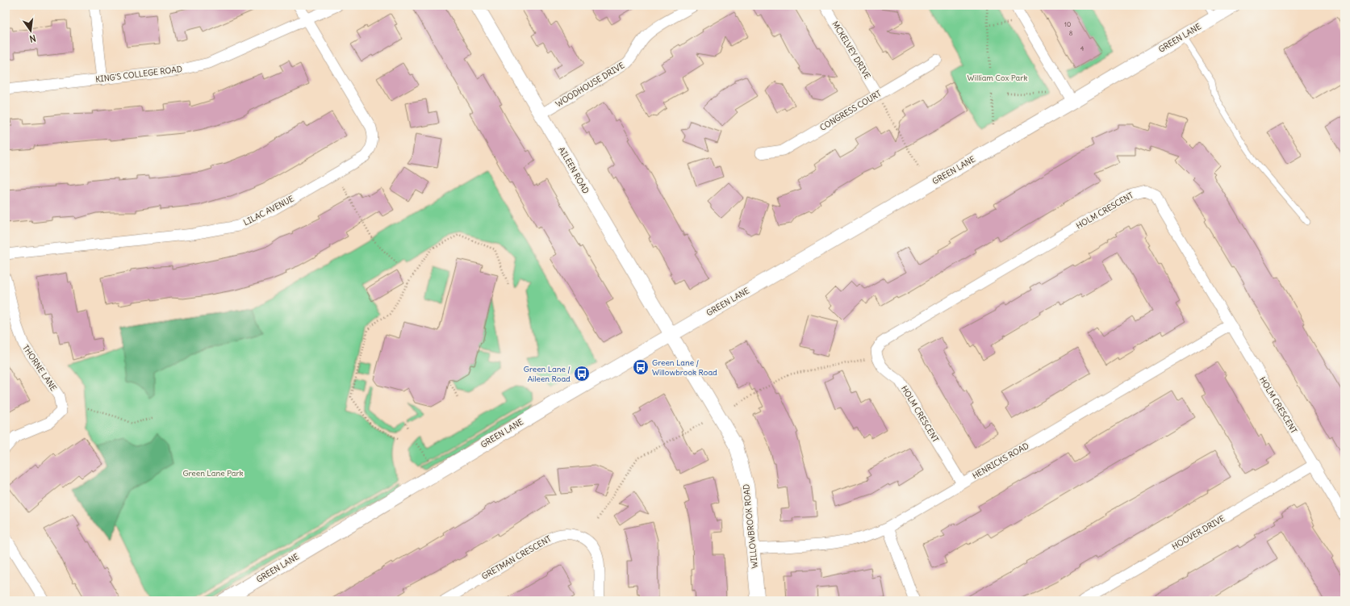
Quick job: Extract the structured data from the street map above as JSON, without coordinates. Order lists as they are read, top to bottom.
{
  "streets": {
    "street": [
      "GREEN LANE",
      "MCKELVEY DRIVE",
      "KING'S COLLEGE ROAD",
      "WOODHOUSE DRIVE",
      "CONGRESS COURT",
      "AILEEN ROAD",
      "LILAC AVENUE",
      "HOLM CRESCENT",
      "THORNE LANE",
      "HENRICKS ROAD",
      "WILLOWBROOK ROAD",
      "HOOVER DRIVE",
      "GRETMAN CRESCENT"
    ]
  },
  "crossings": [
    ["GREEN LANE", "AILEEN ROAD"],
    ["GREEN LANE", "WILLOWBROOK ROAD"],
    ["MCKELVEY DRIVE", "CONGRESS COURT"],
    ["KING'S COLLEGE ROAD", "LILAC AVENUE"],
    ["WOODHOUSE DRIVE", "AILEEN ROAD"],
    ["AILEEN ROAD", "WILLOWBROOK ROAD"],
    ["HOLM CRESCENT", "HENRICKS ROAD"],
    ["HOLM CRESCENT", "HOOVER DRIVE"],
    ["HENRICKS ROAD", "WILLOWBROOK ROAD"]
  ],
  "parks": ["William Cox Park", "Green Lane Park"],
  "places": {
    "bus stop": ["Green Lane / Willowbrook Road", "Green Lane / Aileen Road"]
  },
  "house_numbers": ["10", "8", "4"],
  "north": "bottom"
}
